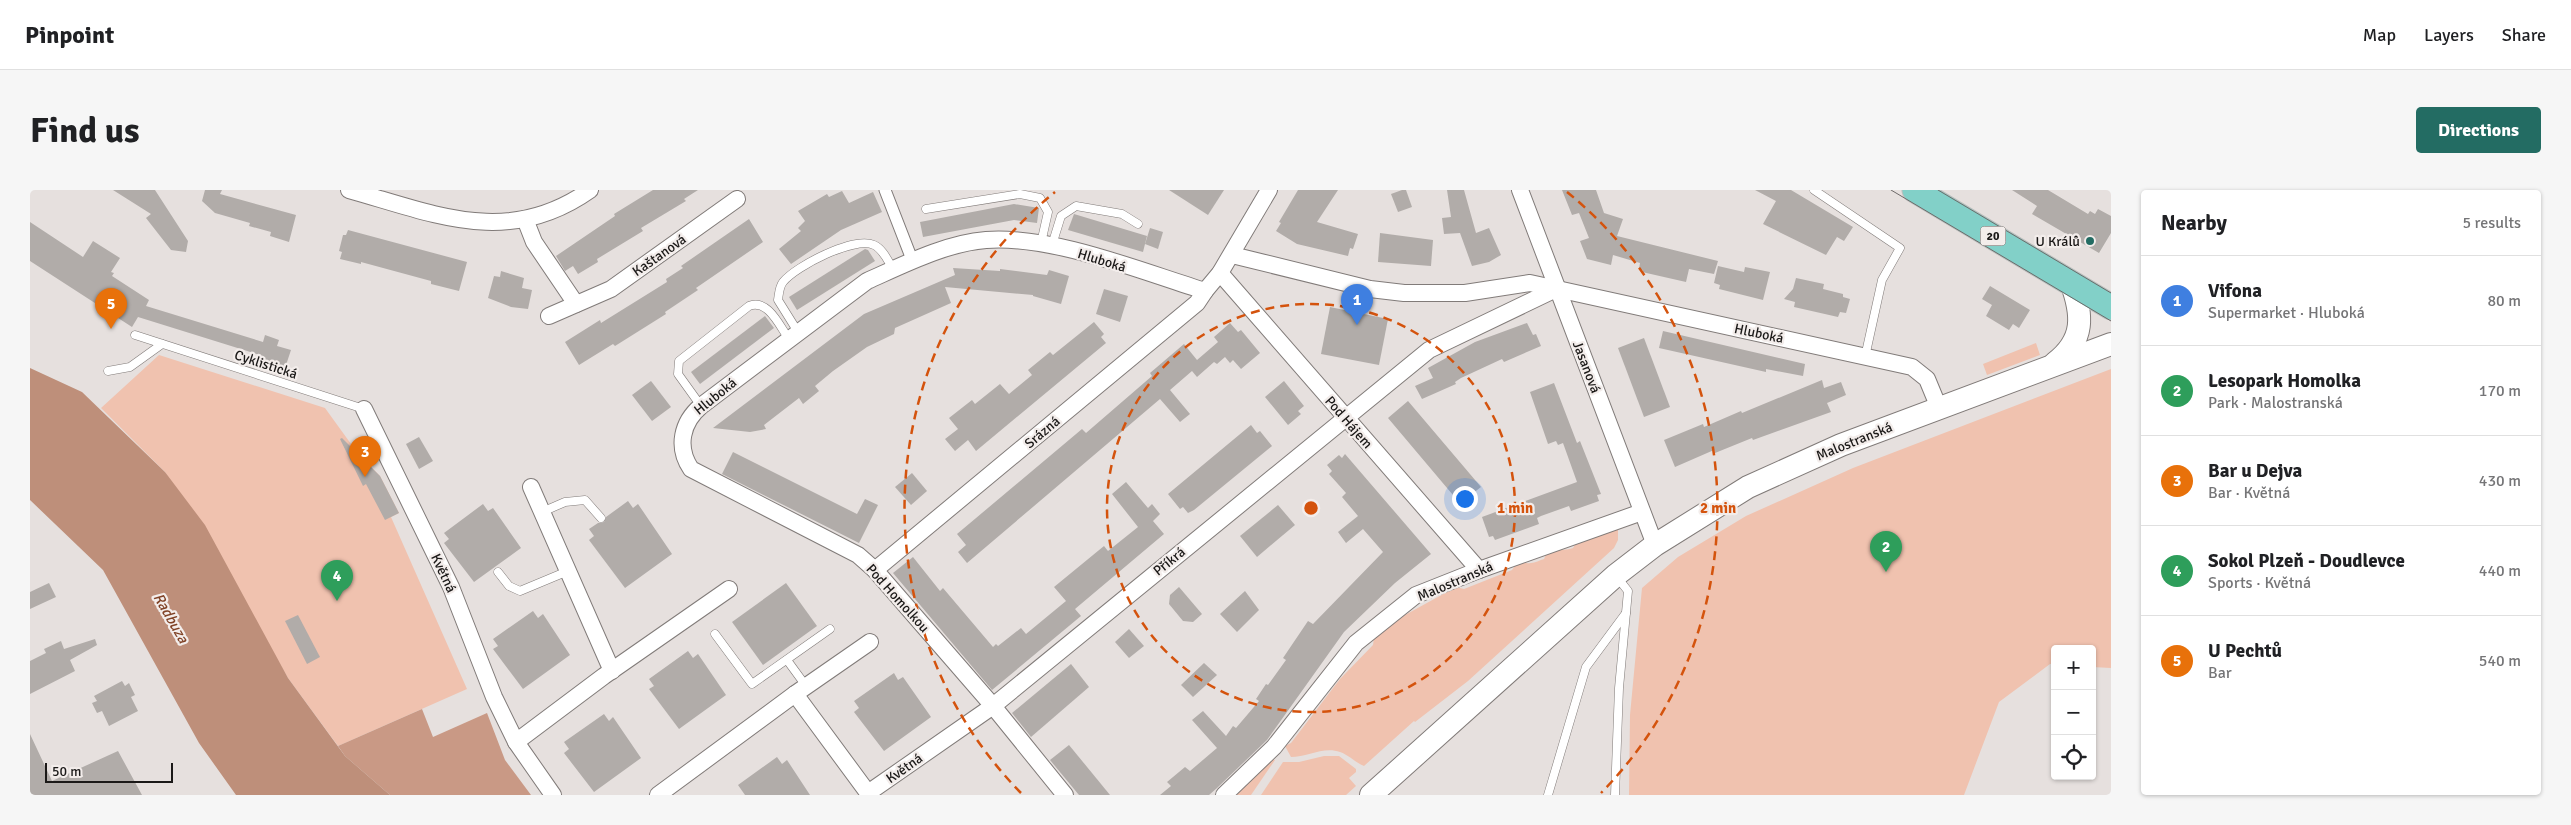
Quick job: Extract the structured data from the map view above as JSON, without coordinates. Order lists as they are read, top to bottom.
{
  "streets": {
    "main road": ["20", "Malostranská"],
    "street": [
      "Kaštanová",
      "Hluboká",
      "Jasanová",
      "Pod Hájem",
      "Srázná",
      "Příkrá",
      "Květná",
      "Pod Homolkou"
    ],
    "lane": ["Cyklistická"]
  },
  "crossings": [
    ["Hluboká", "Jasanová"],
    ["Hluboká", "Srázná"],
    ["Hluboká", "Malostranská"],
    ["Hluboká", "Pod Homolkou"],
    ["Cyklistická", "Květná"],
    ["Jasanová", "Malostranská"],
    ["Pod Hájem", "Malostranská"],
    ["Pod Hájem", "Příkrá"],
    ["Srázná", "Pod Homolkou"],
    ["Příkrá", "Květná"],
    ["Příkrá", "Pod Homolkou"],
    ["Květná", "Pod Homolkou"]
  ],
  "water": ["Radbuza"],
  "places": ["U Králů"],
  "scale_bar": "50 m",
  "page": {
    "header": "Pinpoint",
    "nav": ["Map", "Layers", "Share"],
    "buttons": "Directions",
    "title": "Find us",
    "heading": ["Nearby", "5 results"],
    "list": [
      {
        "mark": "1",
        "name": "Vifona",
        "note": "Supermarket · Hluboká",
        "value": "80 m"
      },
      {
        "mark": "2",
        "name": "Lesopark Homolka",
        "note": "Park · Malostranská",
        "value": "170 m"
      },
      {
        "mark": "3",
        "name": "Bar u Dejva",
        "note": "Bar · Květná",
        "value": "430 m"
      },
      {
        "mark": "4",
        "name": "Sokol Plzeň - Doudlevce",
        "note": "Sports · Květná",
        "value": "440 m"
      },
      {
        "mark": "5",
        "name": "U Pechtů",
        "note": "Bar",
        "value": "540 m"
      }
    ],
    "pins": [
      "1",
      "5",
      "3",
      "2",
      "4"
    ],
    "map_buttons": ["+", "−"],
    "scale": "50 m"
  },
  "rings": ["1 min", "2 min"]
}
